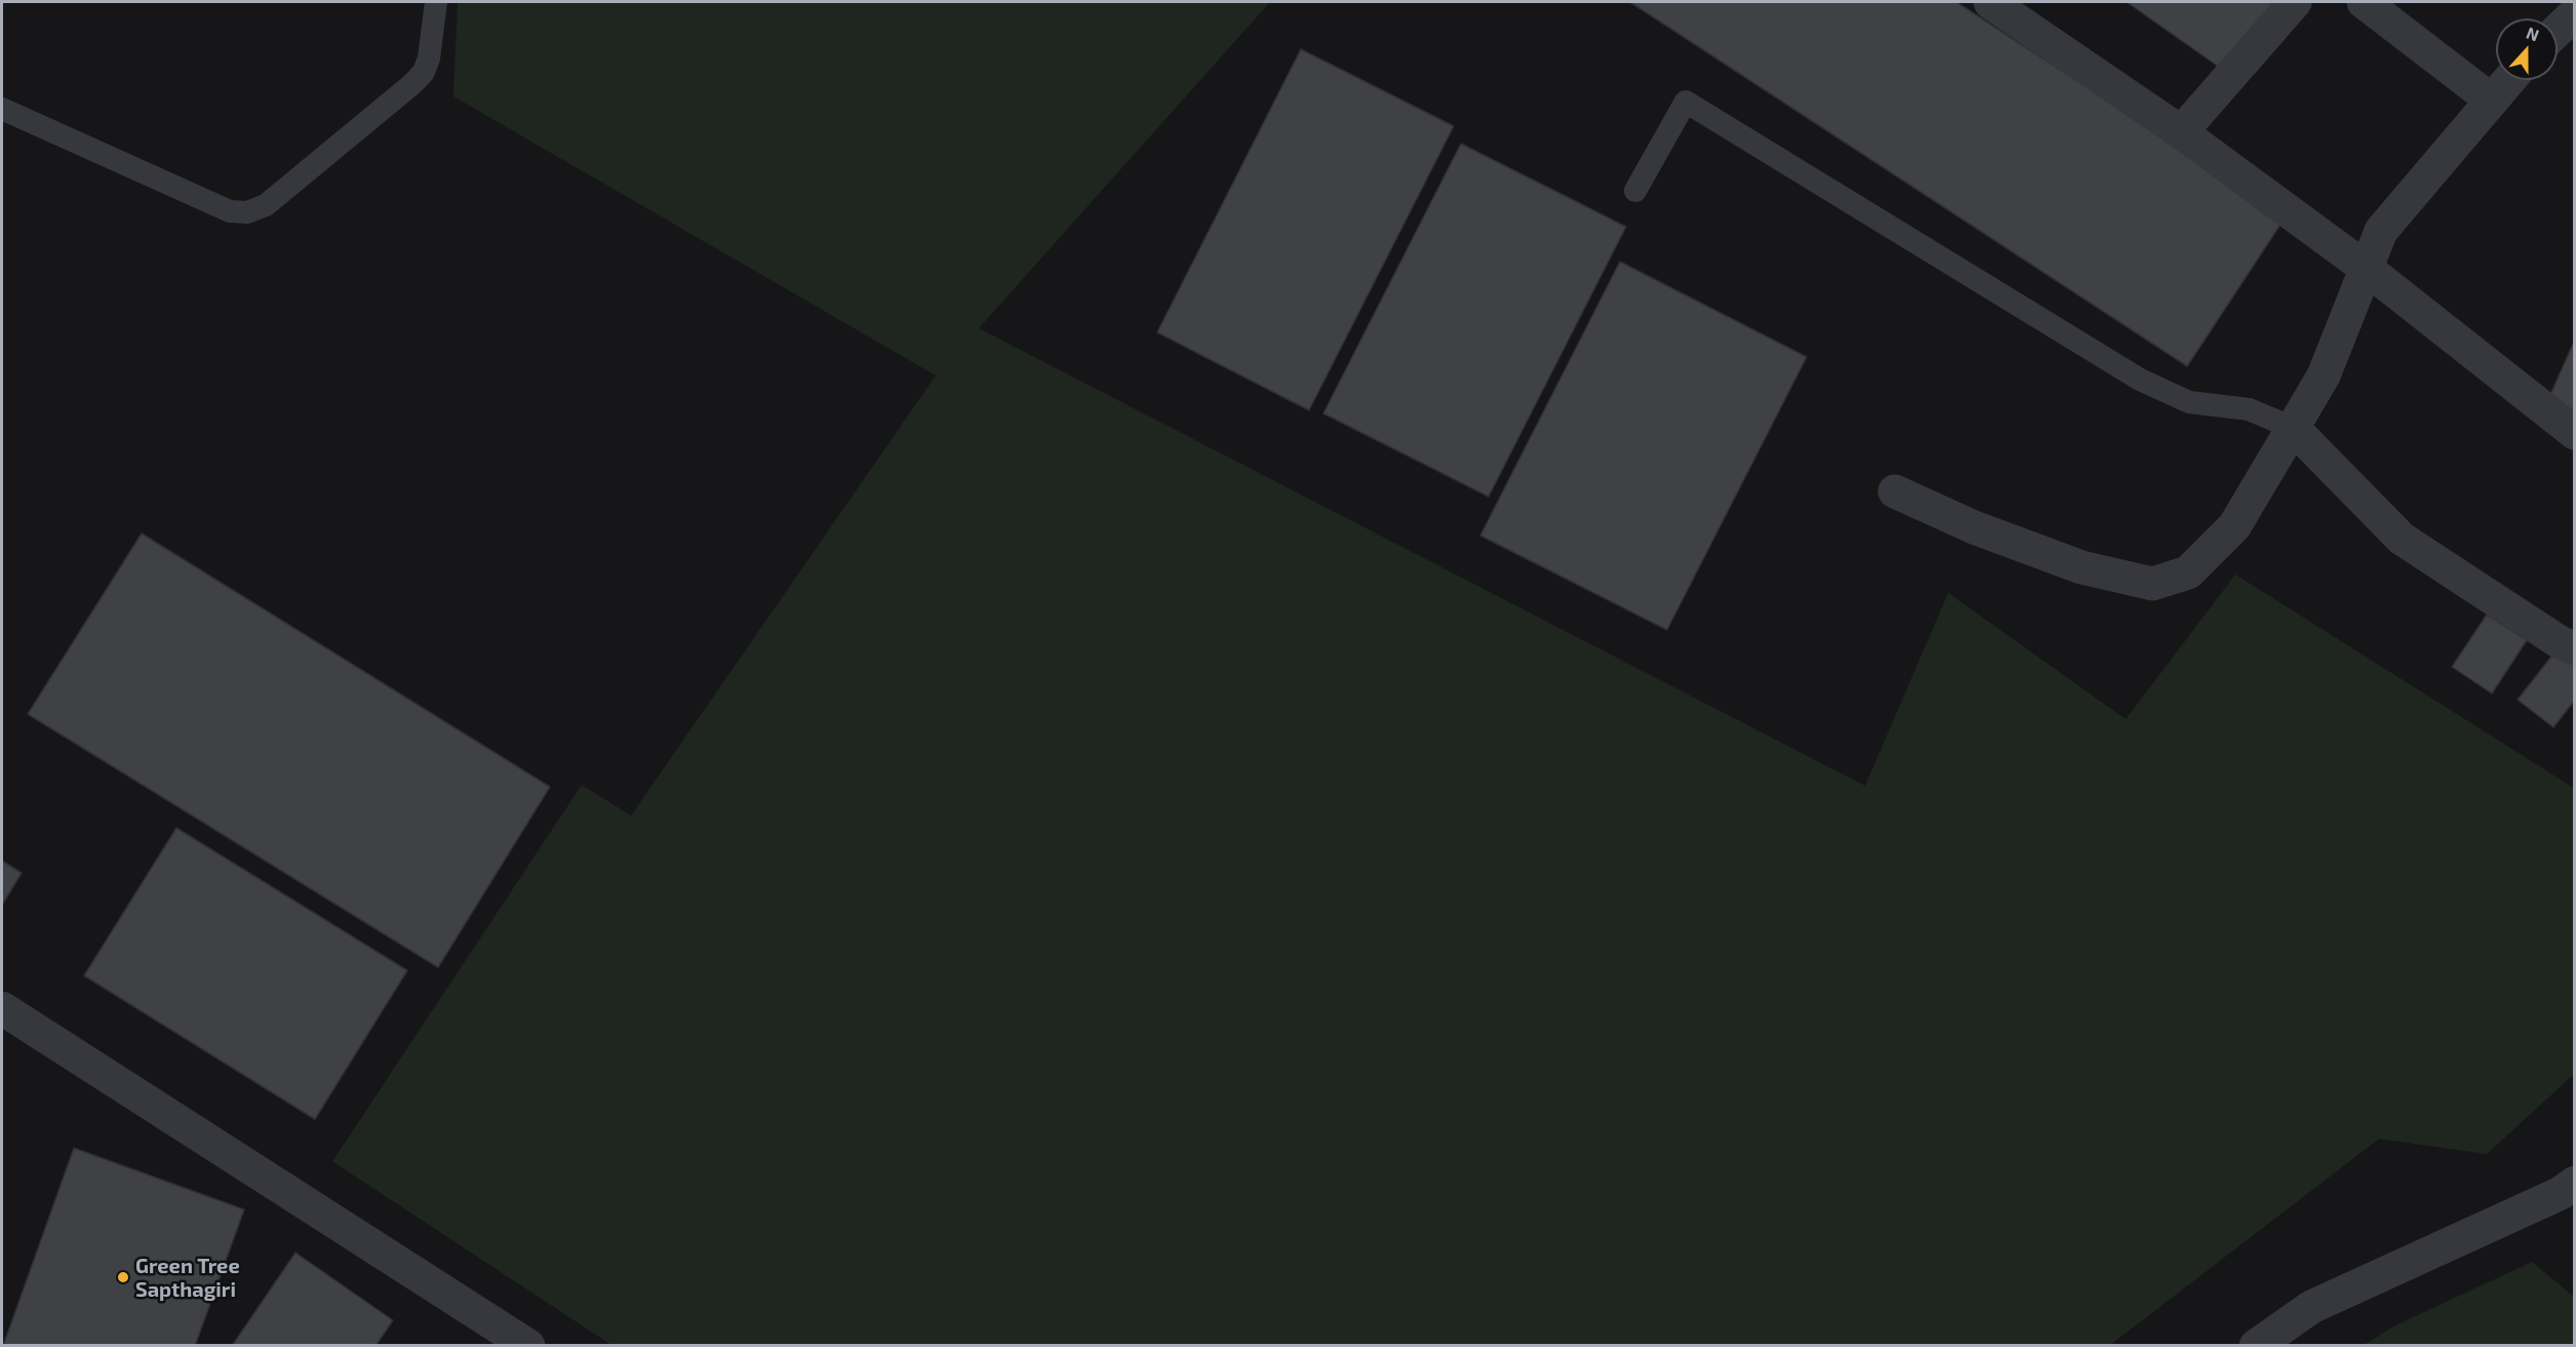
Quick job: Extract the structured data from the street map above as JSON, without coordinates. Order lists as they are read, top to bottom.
{
  "places": ["Green Tree Sapthagiri"],
  "north": "top"
}
